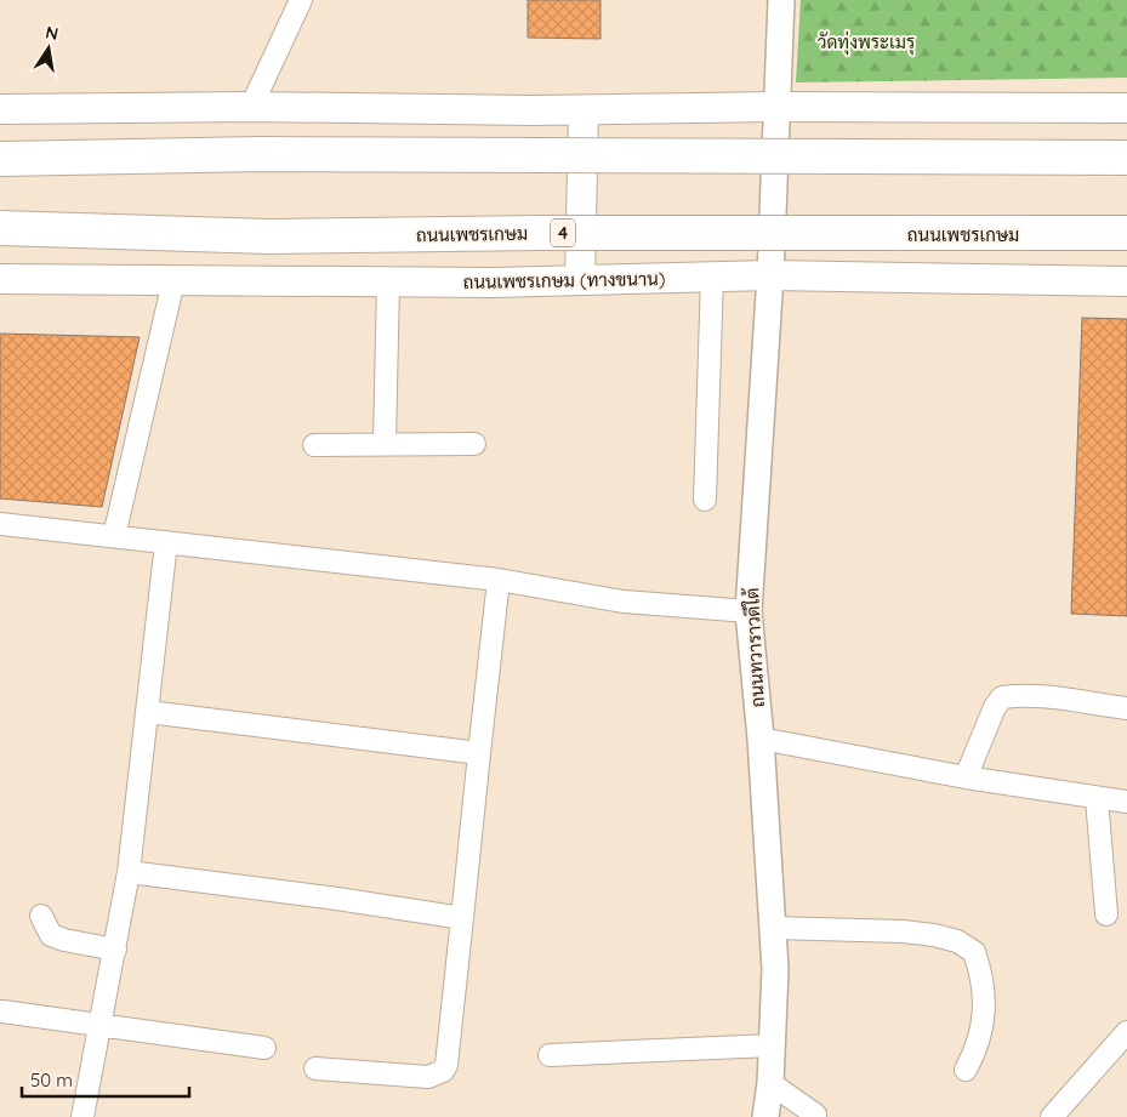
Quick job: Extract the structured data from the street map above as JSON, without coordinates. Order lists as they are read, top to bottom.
{
  "streets": {
    "highway": ["4", "ถนนเพชรเกษม"],
    "main road": ["ถนนเพชรเกษม (ทางขนาน)"],
    "street": ["ถนนทวาราวดีใต้"]
  },
  "crossings": [
    ["ถนนเพชรเกษม (ทางขนาน)", "ถนนทวาราวดีใต้"]
  ],
  "parks": ["วัดทุ่งพระเมรุ"],
  "scale_bar": "50 m",
  "north": "top"
}
